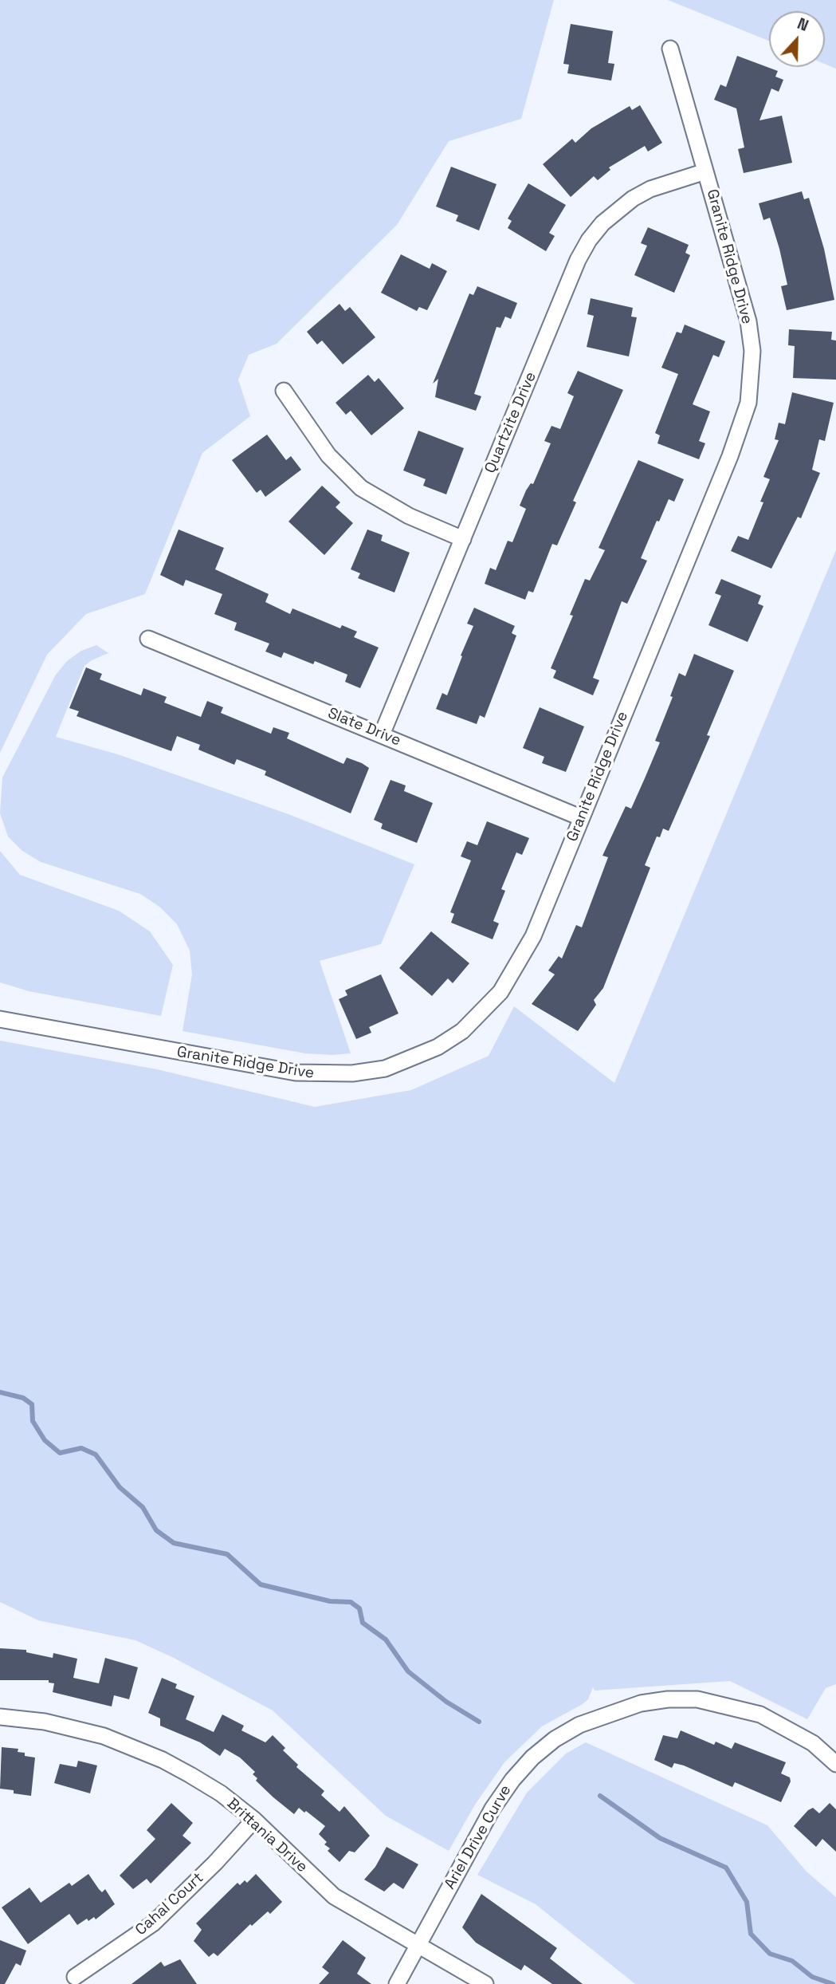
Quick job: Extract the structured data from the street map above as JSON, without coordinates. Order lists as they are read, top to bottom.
{
  "streets": {
    "street": [
      "Granite Ridge Drive",
      "Quartzite Drive",
      "Slate Drive",
      "Brittania Drive",
      "Ariel Drive Curve",
      "Cahal Court"
    ]
  },
  "crossings": [
    ["Granite Ridge Drive", "Quartzite Drive"],
    ["Granite Ridge Drive", "Slate Drive"],
    ["Quartzite Drive", "Slate Drive"],
    ["Brittania Drive", "Ariel Drive Curve"],
    ["Brittania Drive", "Cahal Court"]
  ],
  "north": "top"
}
